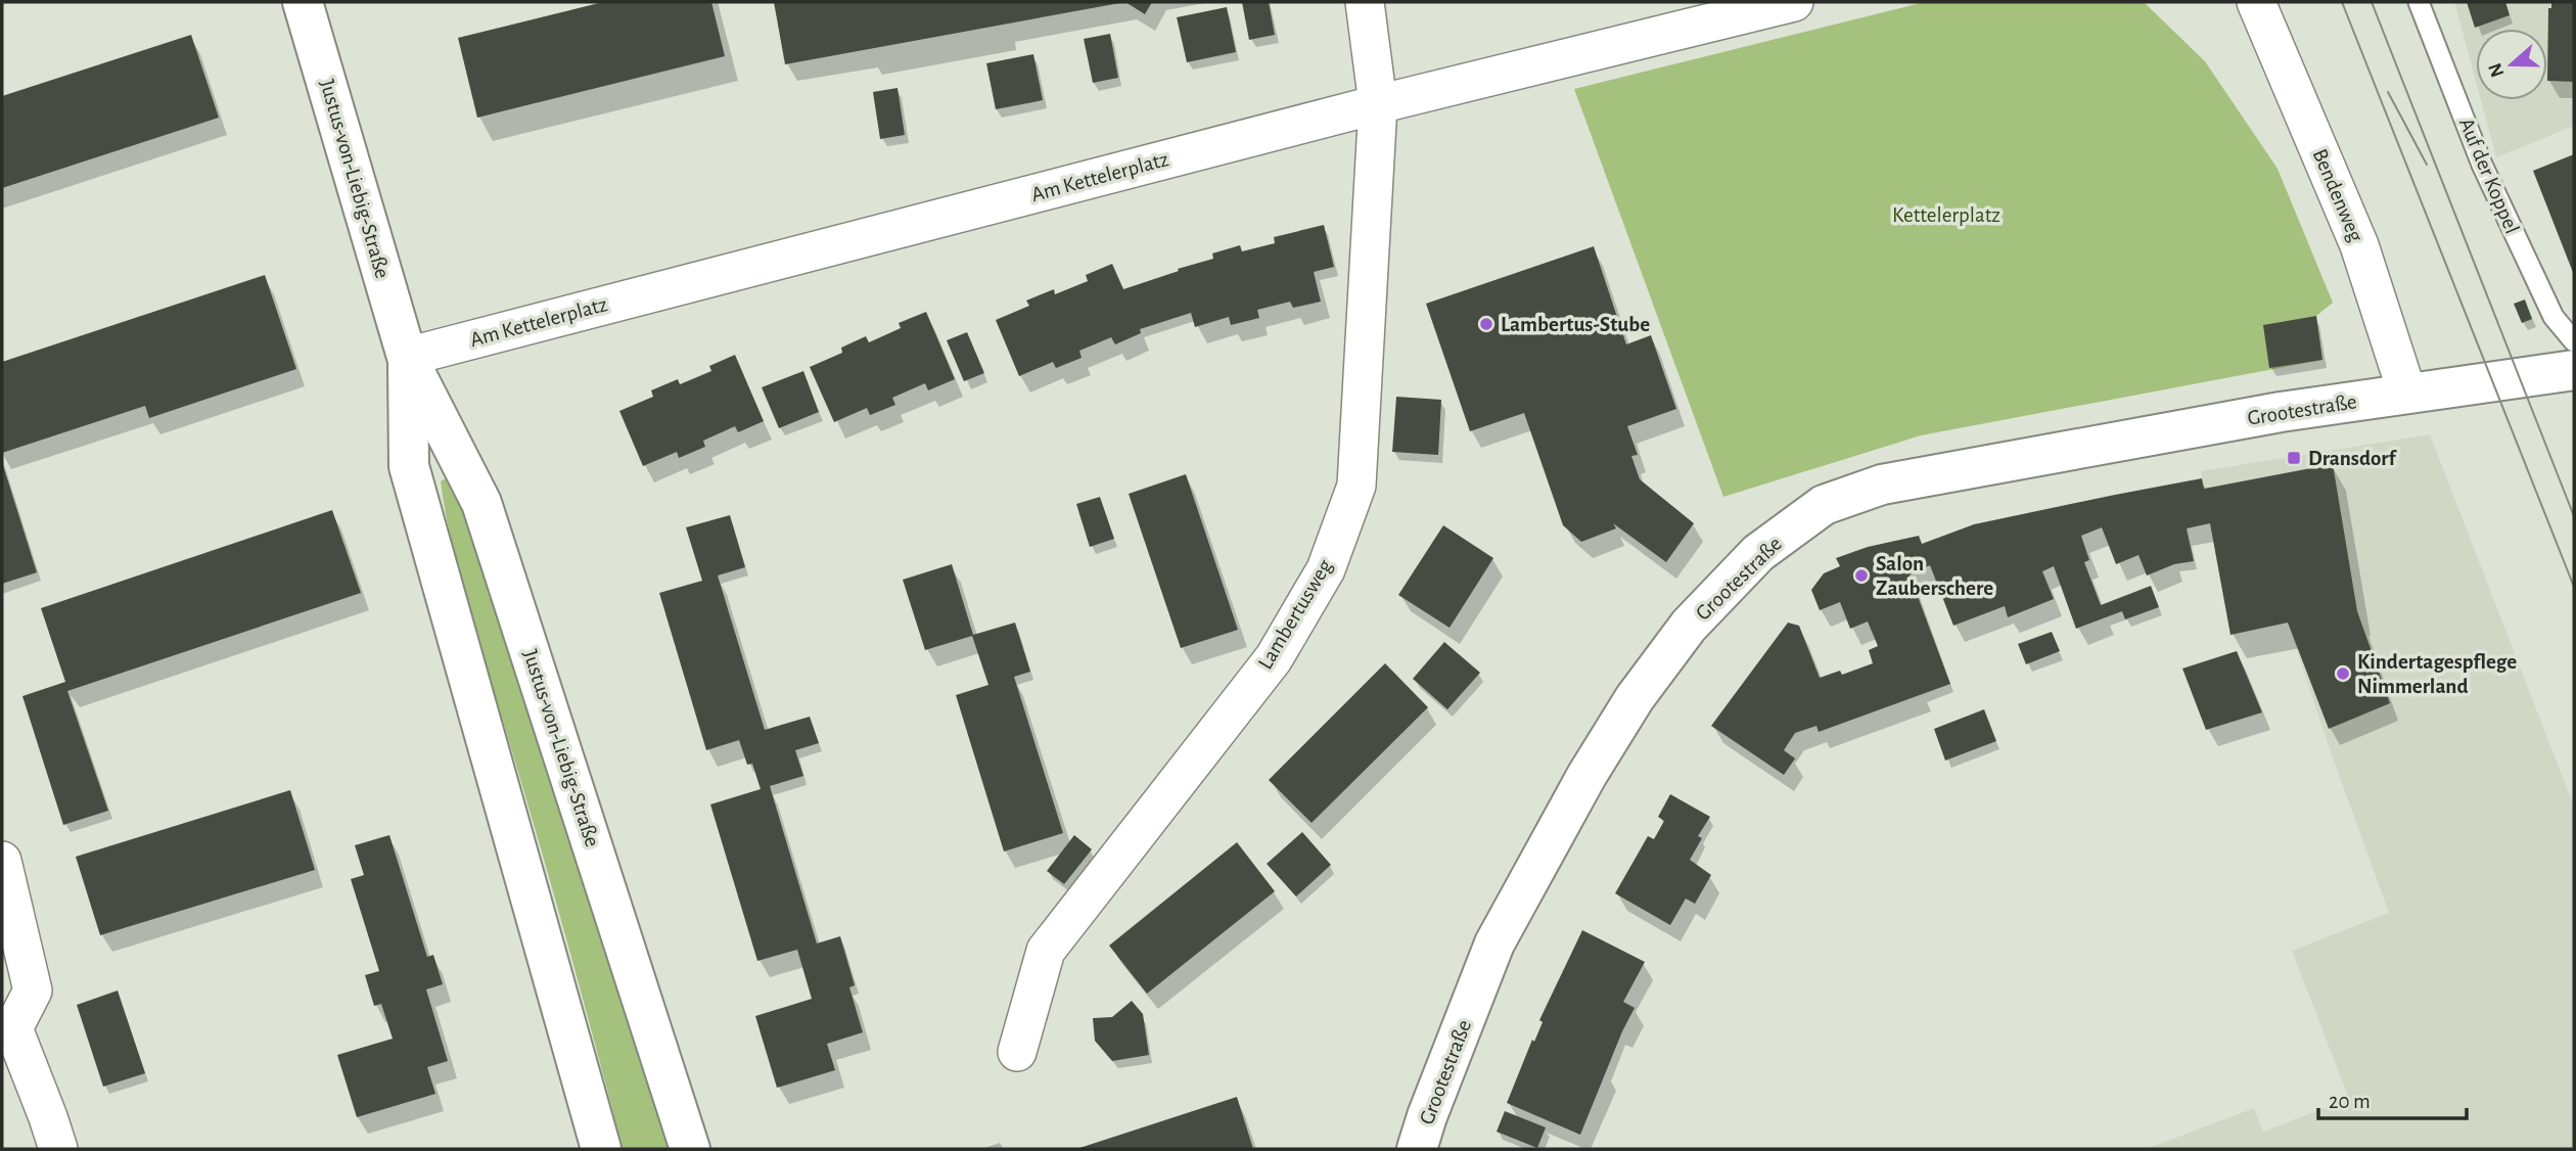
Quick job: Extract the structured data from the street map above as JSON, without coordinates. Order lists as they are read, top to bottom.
{
  "streets": {
    "main road": ["Justus-von-Liebig-Straße", "Grootestraße"],
    "street": ["Am Kettelerplatz", "Bendenweg", "Lambertusweg"],
    "lane": ["Auf der Koppel"]
  },
  "crossings": [
    ["Am Kettelerplatz", "Justus-von-Liebig-Straße"],
    ["Am Kettelerplatz", "Lambertusweg"],
    ["Bendenweg", "Grootestraße"]
  ],
  "parks": ["Kettelerplatz"],
  "places": {
    "other": ["Lambertus-Stube", "Salon Zauberschere", "Kindertagespflege Nimmerland"],
    "transit": ["Dransdorf"]
  },
  "scale_bar": "20 m",
  "north": "left"
}
